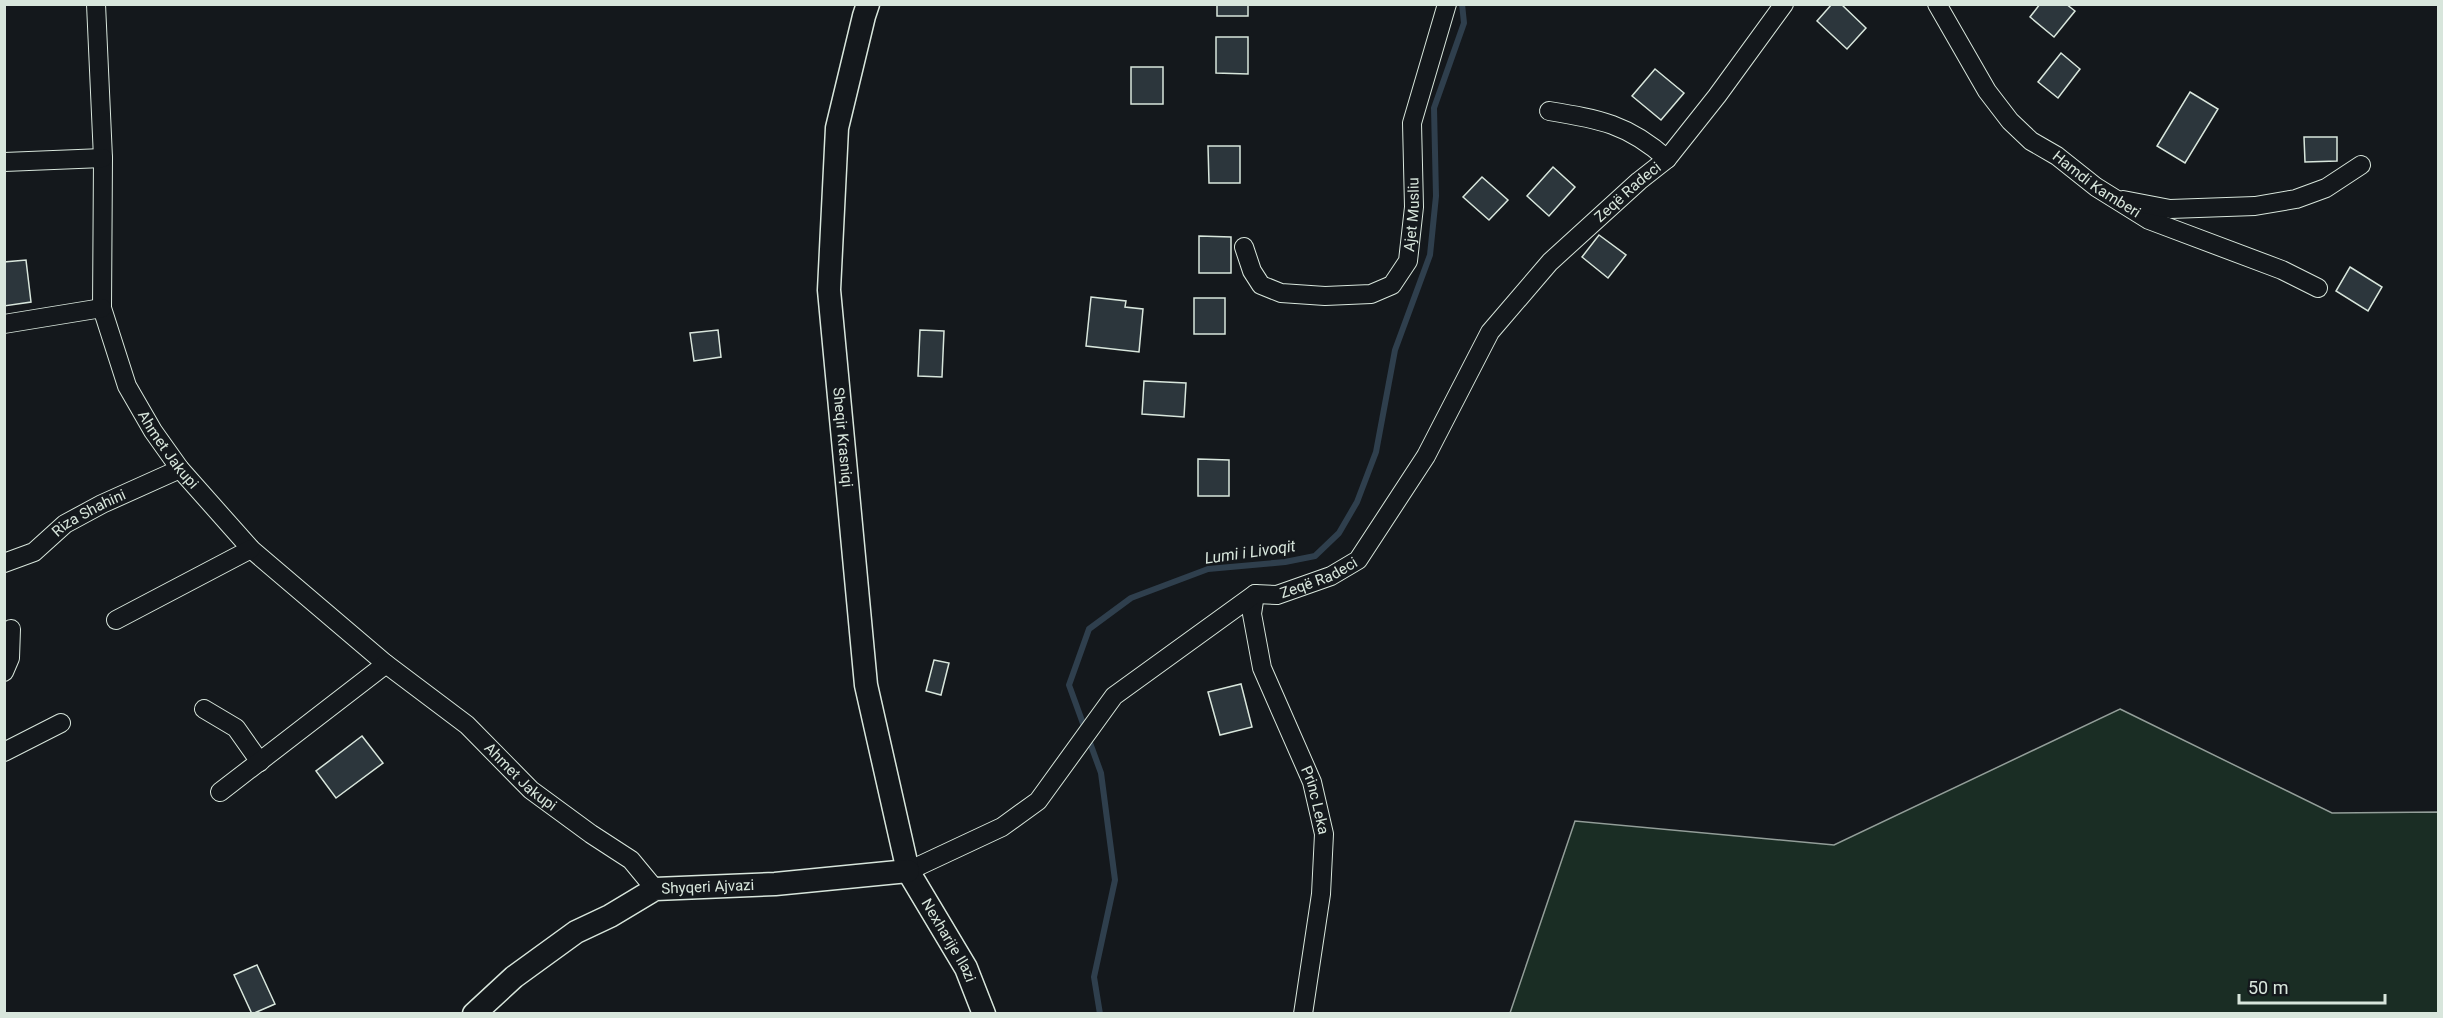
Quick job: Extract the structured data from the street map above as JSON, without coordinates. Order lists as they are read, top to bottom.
{
  "streets": {
    "street": [
      "Hamdi Kamberi",
      "Zeqë Radeci",
      "Ajet Musliu",
      "Sheqir Krasniqi",
      "Ahmet Jakupi",
      "Riza Shahini",
      "Princ Leka",
      "Shyqeri Ajvazi",
      "Nexharije Ilazi"
    ]
  },
  "crossings": [
    ["Zeqë Radeci", "Princ Leka"],
    ["Sheqir Krasniqi", "Shyqeri Ajvazi"],
    ["Sheqir Krasniqi", "Nexharije Ilazi"],
    ["Ahmet Jakupi", "Riza Shahini"],
    ["Ahmet Jakupi", "Shyqeri Ajvazi"],
    ["Shyqeri Ajvazi", "Nexharije Ilazi"]
  ],
  "water": ["Lumi i Livoqit"],
  "scale_bar": "50 m"
}
